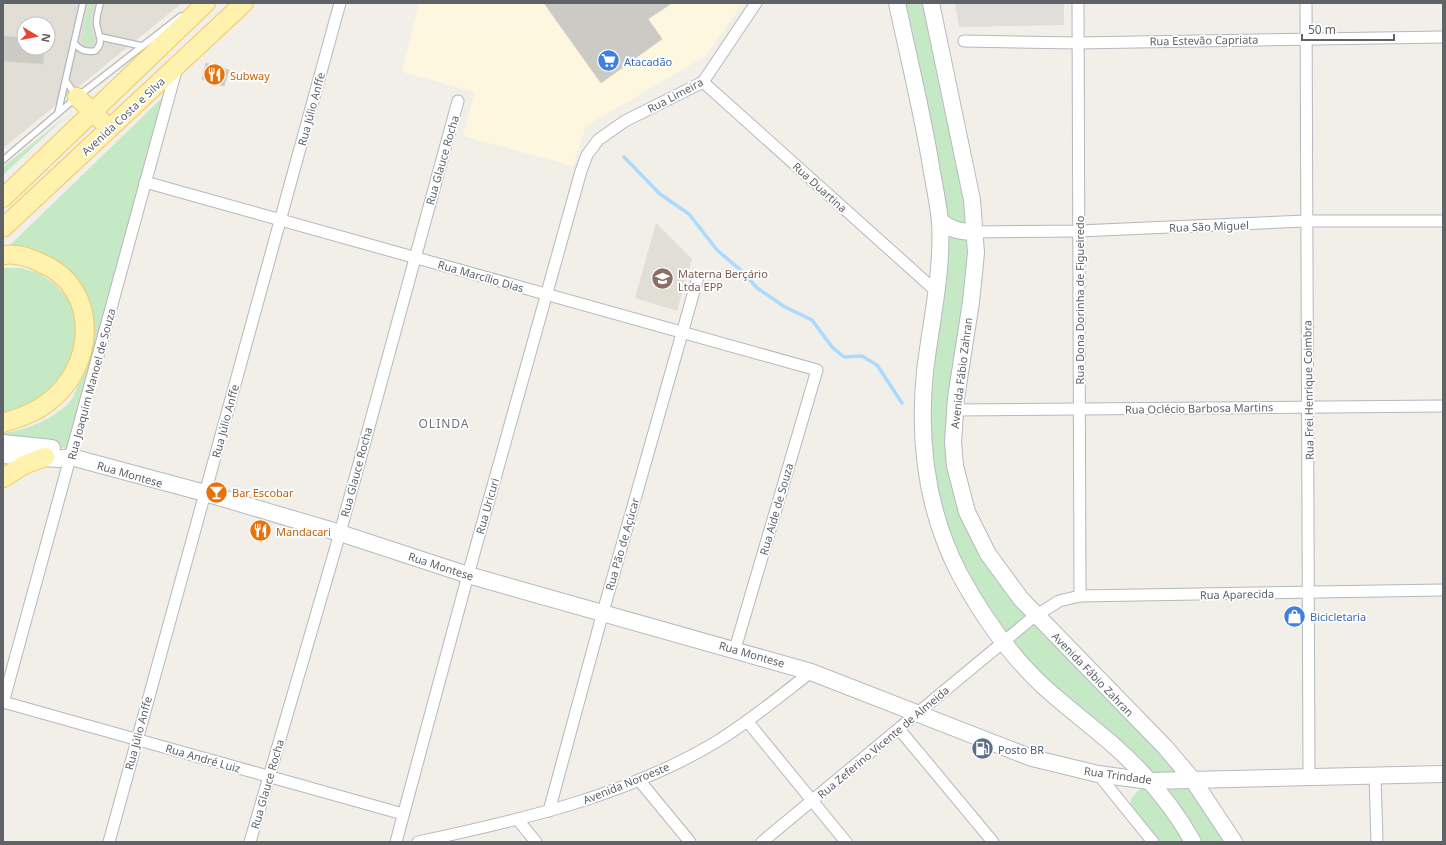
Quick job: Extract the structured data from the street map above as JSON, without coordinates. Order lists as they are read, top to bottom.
{
  "streets": {
    "main road": [
      "Avenida Costa e Silva",
      "Avenida Fábio Zahran",
      "Rua Montese",
      "Rua Trindade"
    ],
    "street": [
      "Rua Estevão Capriata",
      "Rua Limeira",
      "Rua Júlio Anffe",
      "Rua Glauce Rocha",
      "Rua Duartina",
      "Rua São Miguel",
      "Rua Marcílio Dias",
      "Rua Dona Dorinha de Figueiredo",
      "Rua Joaquim Manoel de Souza",
      "Rua Frei Henrique Coimbra",
      "Rua Oclécio Barbosa Martins",
      "Rua Uricuri",
      "Rua Aide de Souza",
      "Rua Pão de Açúcar",
      "Rua Aparecida",
      "Rua Zeferino Vicente de Almeida",
      "Rua André Luiz",
      "Avenida Noroeste"
    ]
  },
  "crossings": [
    ["Rua Estevão Capriata", "Rua Dona Dorinha de Figueiredo"],
    ["Rua Estevão Capriata", "Rua Frei Henrique Coimbra"],
    ["Rua Limeira", "Rua Duartina"],
    ["Rua Limeira", "Rua Uricuri"],
    ["Rua Júlio Anffe", "Rua Marcílio Dias"],
    ["Rua Júlio Anffe", "Rua Montese"],
    ["Rua Júlio Anffe", "Rua André Luiz"],
    ["Avenida Costa e Silva", "Rua Joaquim Manoel de Souza"],
    ["Rua Glauce Rocha", "Rua Marcílio Dias"],
    ["Rua Glauce Rocha", "Rua Montese"],
    ["Rua Glauce Rocha", "Rua André Luiz"],
    ["Rua São Miguel", "Rua Dona Dorinha de Figueiredo"],
    ["Rua São Miguel", "Avenida Fábio Zahran"],
    ["Rua São Miguel", "Rua Frei Henrique Coimbra"],
    ["Rua Marcílio Dias", "Rua Joaquim Manoel de Souza"],
    ["Rua Marcílio Dias", "Rua Uricuri"],
    ["Rua Marcílio Dias", "Rua Aide de Souza"],
    ["Rua Marcílio Dias", "Rua Pão de Açúcar"],
    ["Rua Dona Dorinha de Figueiredo", "Rua Oclécio Barbosa Martins"],
    ["Rua Dona Dorinha de Figueiredo", "Rua Aparecida"],
    ["Avenida Fábio Zahran", "Rua Oclécio Barbosa Martins"],
    ["Avenida Fábio Zahran", "Rua Aparecida"],
    ["Avenida Fábio Zahran", "Rua Zeferino Vicente de Almeida"],
    ["Avenida Fábio Zahran", "Rua Trindade"],
    ["Rua Joaquim Manoel de Souza", "Rua Montese"],
    ["Rua Joaquim Manoel de Souza", "Rua André Luiz"],
    ["Rua Frei Henrique Coimbra", "Rua Oclécio Barbosa Martins"],
    ["Rua Frei Henrique Coimbra", "Rua Aparecida"],
    ["Rua Frei Henrique Coimbra", "Rua Trindade"],
    ["Rua Montese", "Rua Uricuri"],
    ["Rua Montese", "Rua Aide de Souza"],
    ["Rua Montese", "Rua Pão de Açúcar"],
    ["Rua Montese", "Rua Trindade"],
    ["Rua Montese", "Avenida Noroeste"],
    ["Rua Uricuri", "Rua André Luiz"],
    ["Rua Pão de Açúcar", "Avenida Noroeste"],
    ["Rua Aparecida", "Rua Zeferino Vicente de Almeida"],
    ["Rua Zeferino Vicente de Almeida", "Rua Trindade"],
    ["Rua Trindade", "Avenida Noroeste"]
  ],
  "districts": ["OLINDA"],
  "places": {
    "supermarket": ["Atacadão"],
    "restaurant": ["Subway", "Mandacari"],
    "school or university": ["Materna Berçário Ltda EPP"],
    "bar": ["Bar Escobar"],
    "shop": ["Bicicletaria"],
    "fuel station": ["Posto BR"]
  },
  "scale_bar": "50 m",
  "north": "right"
}
